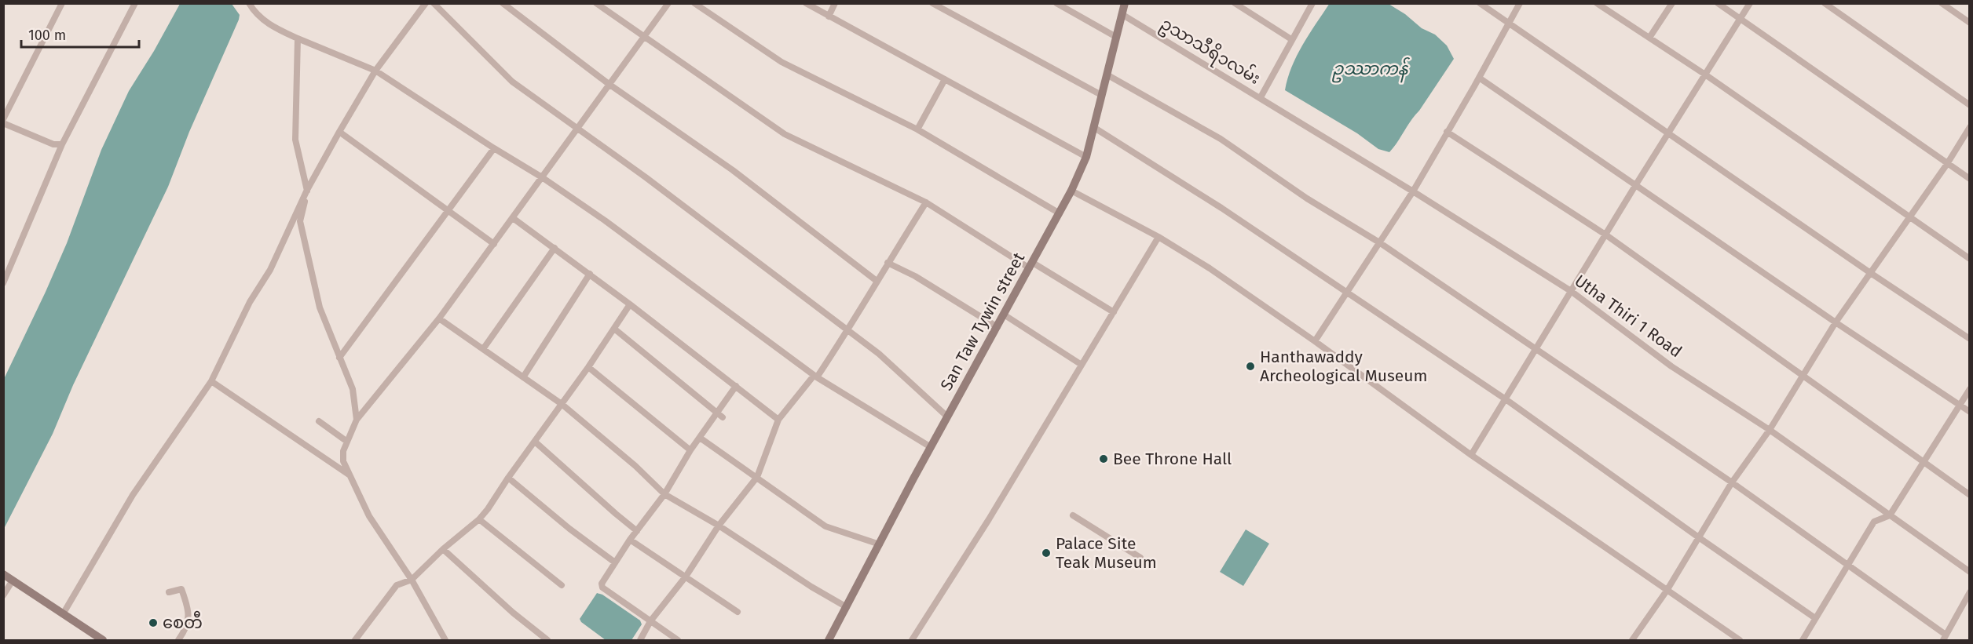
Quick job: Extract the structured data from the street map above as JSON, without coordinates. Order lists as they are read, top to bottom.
{
  "streets": {
    "street": ["ဥသာသီရိ၁လမ်း", "Utha Thiri 1 Road", "San Taw Tywin street"]
  },
  "crossings": [
    ["ဥသာသီရိ၁လမ်း", "Utha Thiri 1 Road"],
    ["ဥသာသီရိ၁လမ်း", "San Taw Tywin street"]
  ],
  "water": ["ဥဿာကန်"],
  "places": [
    "Hanthawaddy Archeological Museum",
    "Bee Throne Hall",
    "Palace Site Teak Museum",
    "စေတီ"
  ],
  "scale_bar": "100 m"
}
